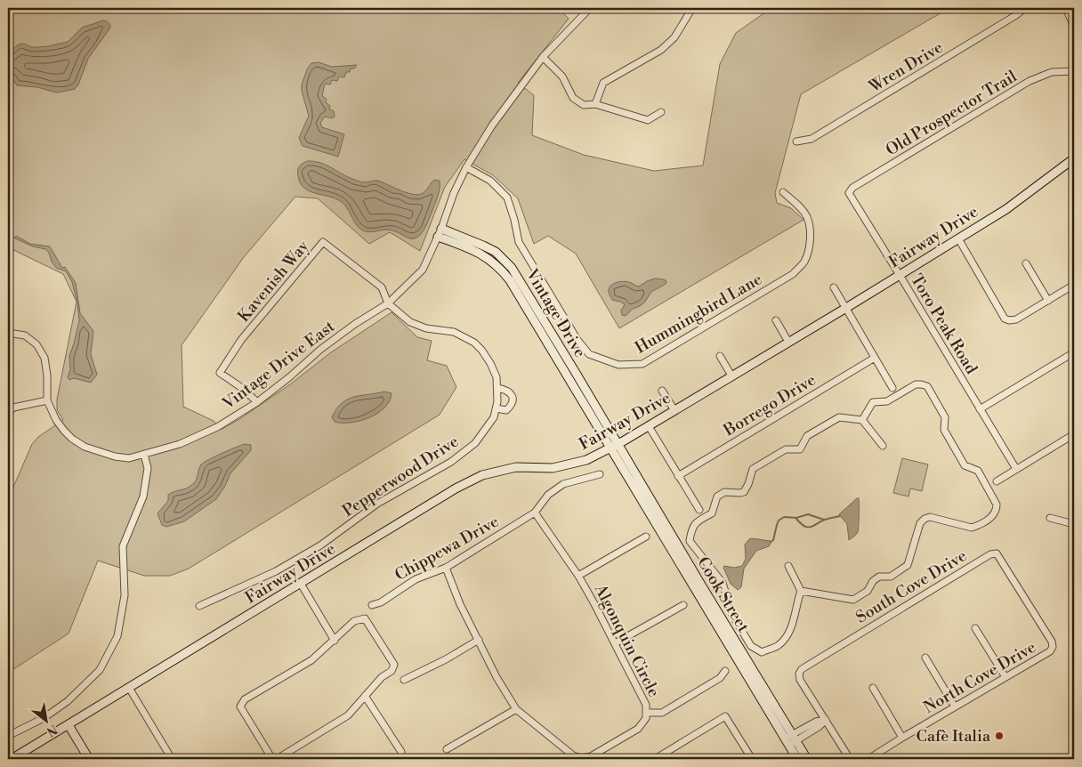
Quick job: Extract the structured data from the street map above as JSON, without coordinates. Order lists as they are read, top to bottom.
{
  "streets": {
    "street": [
      "Wren Drive",
      "Old Prospector Trail",
      "Fairway Drive",
      "Kavenish Way",
      "Vintage Drive",
      "Hummingbird Lane",
      "Toro Peak Road",
      "Vintage Drive East",
      "Borrego Drive",
      "Pepperwood Drive",
      "Chippewa Drive",
      "South Cove Drive",
      "Cook Street",
      "Algonquin Circle",
      "North Cove Drive"
    ]
  },
  "crossings": [
    ["Old Prospector Trail", "Toro Peak Road"],
    ["Fairway Drive", "Vintage Drive"],
    ["Fairway Drive", "Toro Peak Road"],
    ["Fairway Drive", "Cook Street"],
    ["Kavenish Way", "Vintage Drive East"],
    ["Kavenish Way", "Pepperwood Drive"],
    ["Vintage Drive", "Vintage Drive East"],
    ["Vintage Drive", "Cook Street"],
    ["Hummingbird Lane", "Vintage Drive East"],
    ["Vintage Drive East", "Pepperwood Drive"],
    ["Chippewa Drive", "Algonquin Circle"],
    ["South Cove Drive", "North Cove Drive"]
  ],
  "places": ["Cafè Italia"],
  "north": "bottom right"
}
